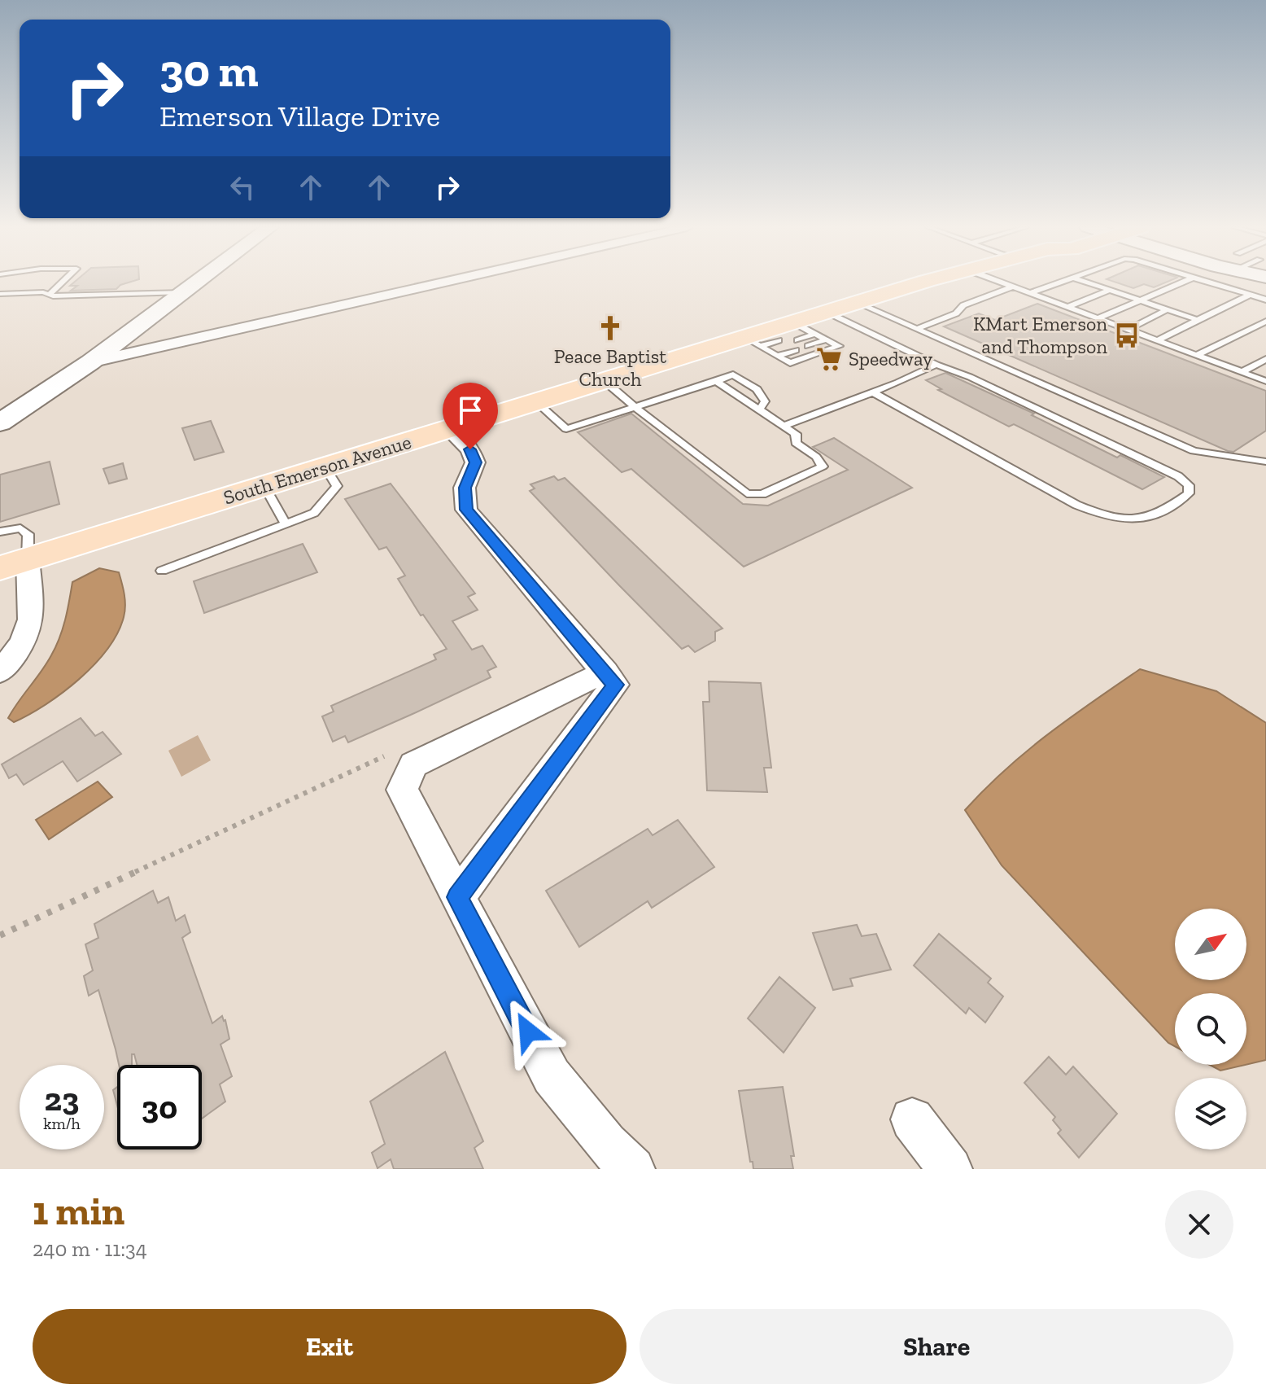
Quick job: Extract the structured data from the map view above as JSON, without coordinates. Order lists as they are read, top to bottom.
{
  "streets": {
    "main road": ["South Emerson Avenue"]
  },
  "places": {
    "church": ["Peace Baptist Church"],
    "bus stop": ["KMart Emerson and Thompson"],
    "supermarket": ["Speedway"]
  },
  "north": "top right",
  "page": {
    "turn": ["30 m", "Emerson Village Drive"],
    "speed": "23 km/h",
    "limit": "30",
    "heading": ["1 min", "240 m · 11:34"],
    "buttons": ["Exit", "Share"]
  }
}
